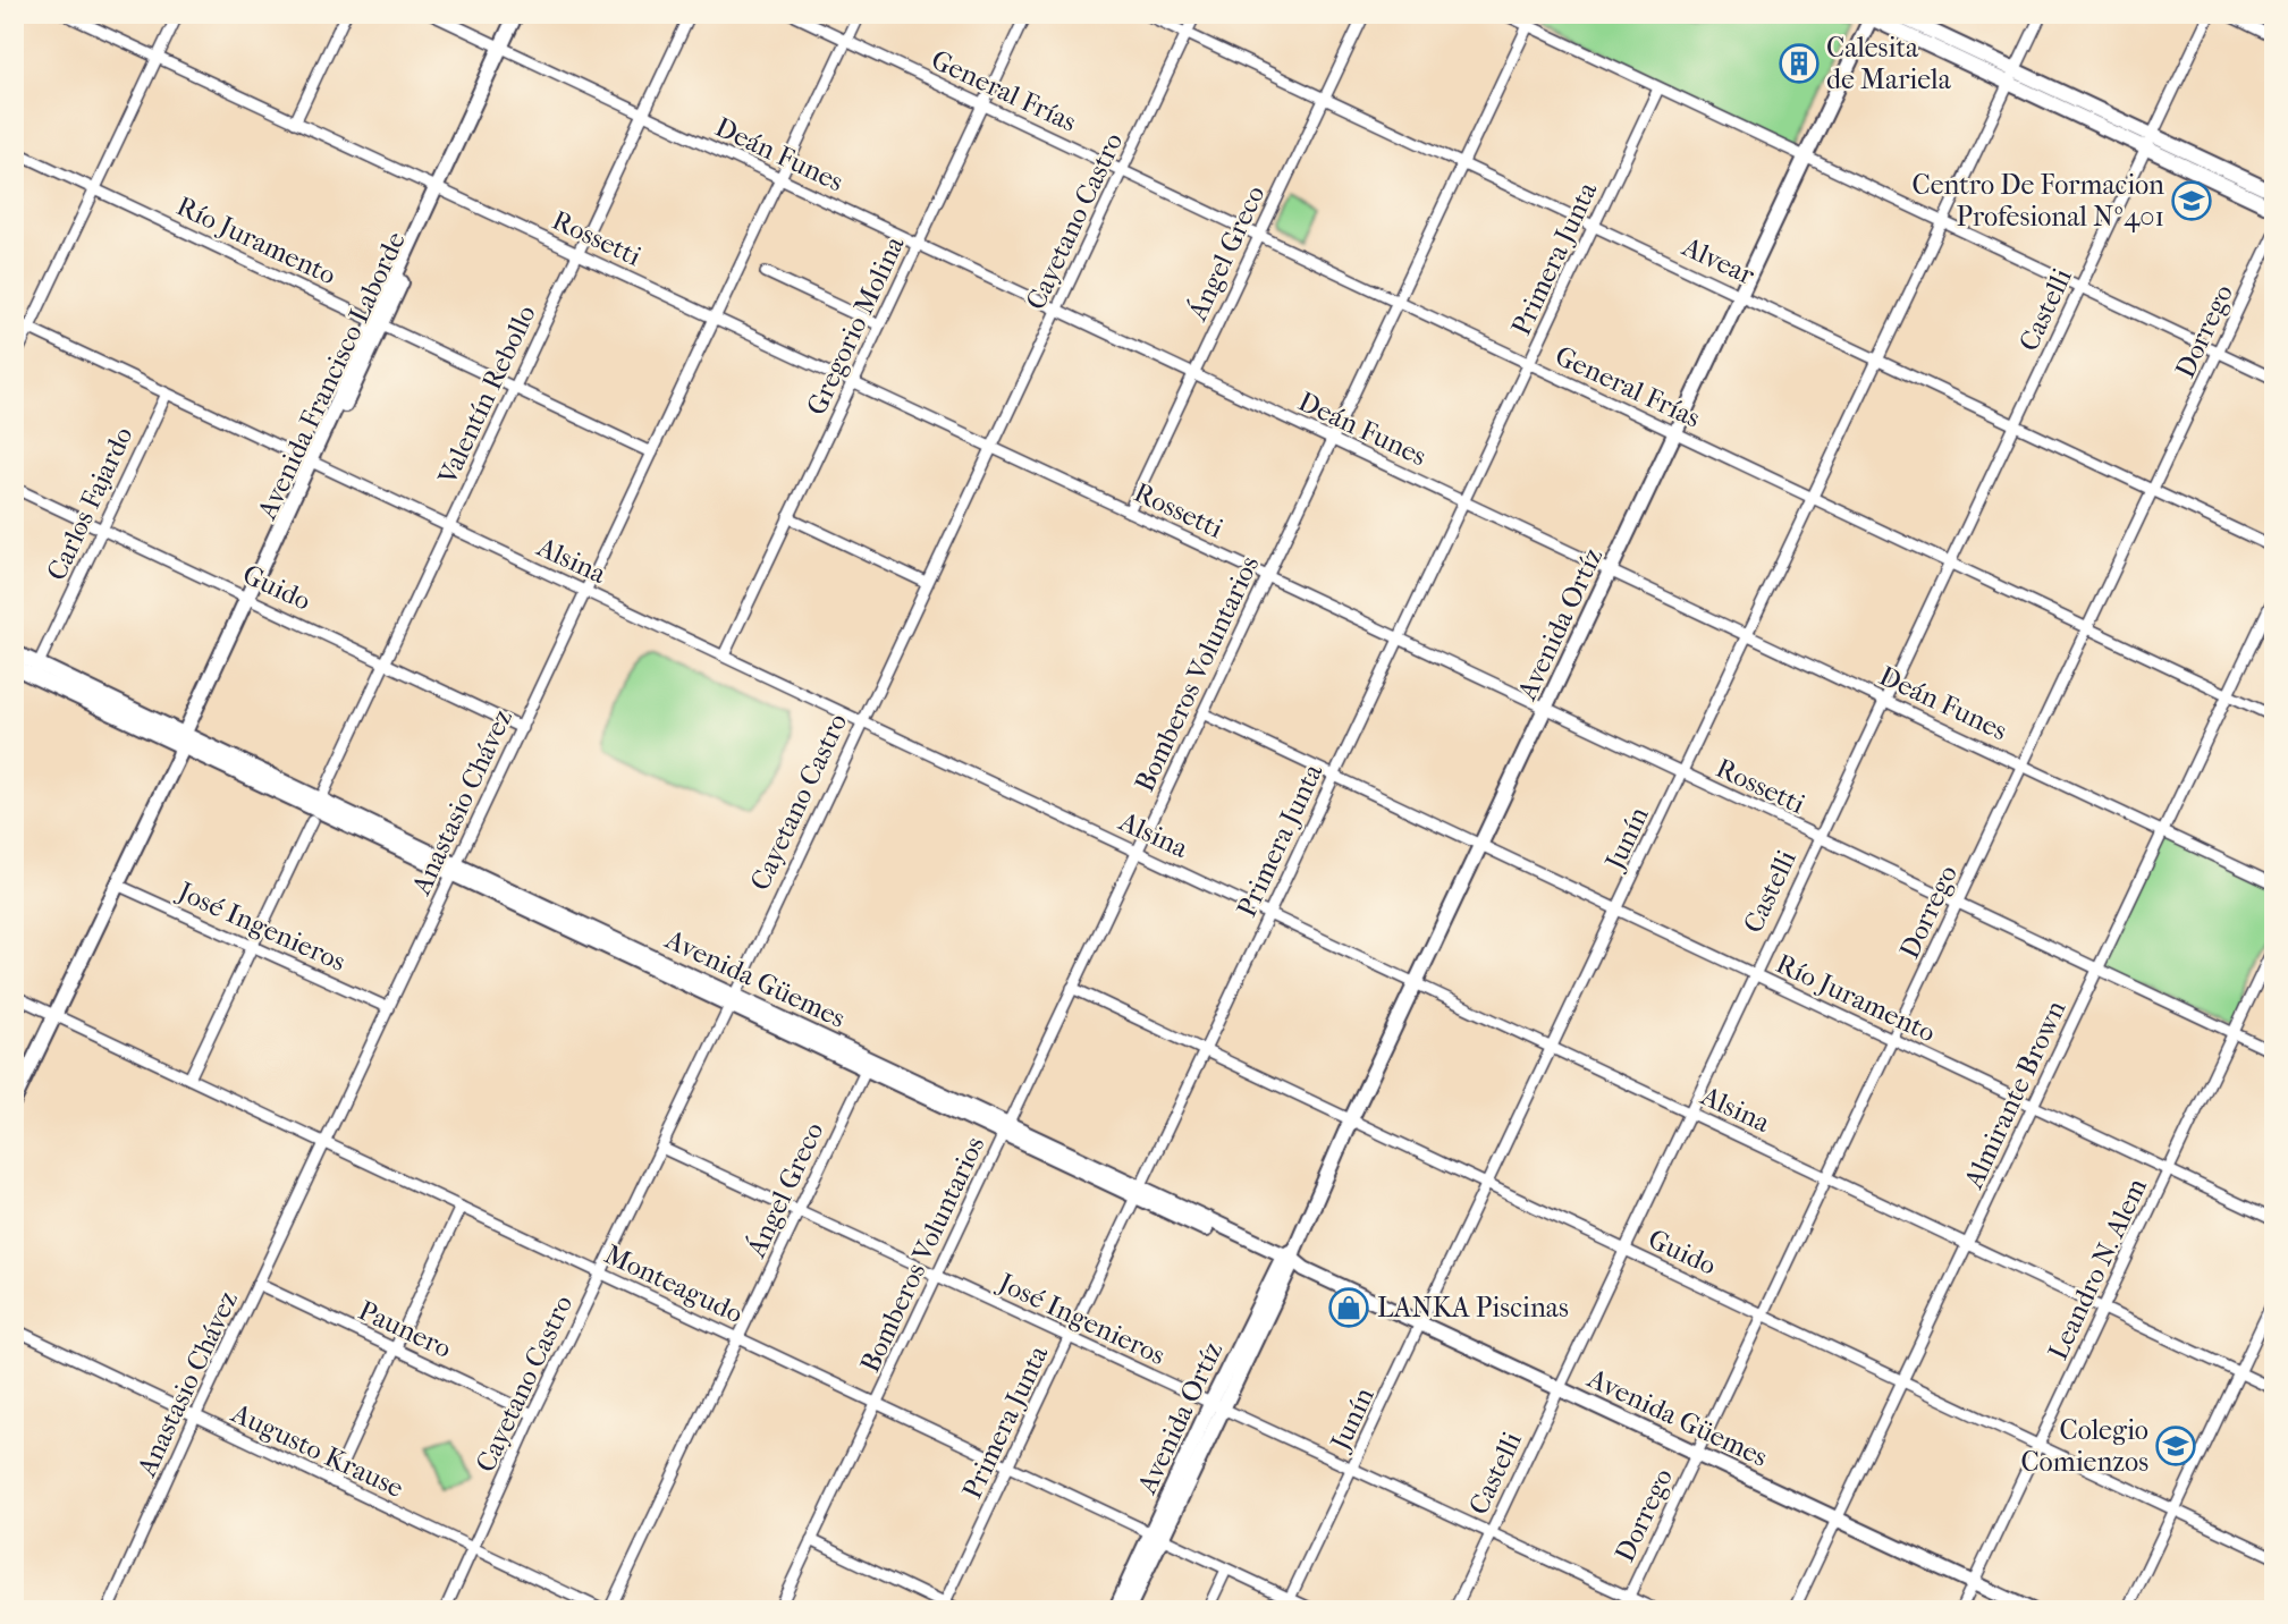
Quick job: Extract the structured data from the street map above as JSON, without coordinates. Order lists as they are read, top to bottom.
{
  "streets": {
    "main road": ["Avenida Francisco Laborde", "Avenida Ortíz", "Avenida Güemes"],
    "street": [
      "General Frías",
      "Deán Funes",
      "Cayetano Castro",
      "Rossetti",
      "Río Juramento",
      "Ángel Greco",
      "Primera Junta",
      "Alvear",
      "Castelli",
      "Gregorio Molina",
      "Dorrego",
      "Valentín Rebollo",
      "Carlos Fajardo",
      "Alsina",
      "Guido",
      "Bomberos Voluntarios",
      "Anastasio Chávez",
      "Junín",
      "José Ingenieros",
      "Almirante Brown",
      "Leandro N. Alem",
      "Monteagudo",
      "Paunero",
      "Augusto Krause"
    ]
  },
  "crossings": [
    ["General Frías", "Cayetano Castro"],
    ["General Frías", "Ángel Greco"],
    ["General Frías", "Primera Junta"],
    ["General Frías", "Castelli"],
    ["General Frías", "Gregorio Molina"],
    ["General Frías", "Dorrego"],
    ["General Frías", "Avenida Ortíz"],
    ["General Frías", "Bomberos Voluntarios"],
    ["General Frías", "Anastasio Chávez"],
    ["General Frías", "Junín"],
    ["General Frías", "Almirante Brown"],
    ["Deán Funes", "Cayetano Castro"],
    ["Deán Funes", "Ángel Greco"],
    ["Deán Funes", "Primera Junta"],
    ["Deán Funes", "Castelli"],
    ["Deán Funes", "Gregorio Molina"],
    ["Deán Funes", "Dorrego"],
    ["Deán Funes", "Avenida Francisco Laborde"],
    ["Deán Funes", "Valentín Rebollo"],
    ["Deán Funes", "Avenida Ortíz"],
    ["Deán Funes", "Bomberos Voluntarios"],
    ["Deán Funes", "Anastasio Chávez"],
    ["Deán Funes", "Junín"],
    ["Deán Funes", "Almirante Brown"],
    ["Cayetano Castro", "Rossetti"],
    ["Cayetano Castro", "Alvear"],
    ["Cayetano Castro", "Alsina"],
    ["Cayetano Castro", "José Ingenieros"],
    ["Cayetano Castro", "Avenida Güemes"],
    ["Cayetano Castro", "Monteagudo"],
    ["Cayetano Castro", "Paunero"],
    ["Cayetano Castro", "Augusto Krause"],
    ["Rossetti", "Ángel Greco"],
    ["Rossetti", "Primera Junta"],
    ["Rossetti", "Castelli"],
    ["Rossetti", "Gregorio Molina"],
    ["Rossetti", "Dorrego"],
    ["Rossetti", "Avenida Francisco Laborde"],
    ["Rossetti", "Valentín Rebollo"],
    ["Rossetti", "Avenida Ortíz"],
    ["Rossetti", "Bomberos Voluntarios"],
    ["Rossetti", "Anastasio Chávez"],
    ["Rossetti", "Junín"],
    ["Rossetti", "Almirante Brown"],
    ["Rossetti", "Leandro N. Alem"],
    ["Río Juramento", "Primera Junta"],
    ["Río Juramento", "Castelli"],
    ["Río Juramento", "Dorrego"],
    ["Río Juramento", "Avenida Francisco Laborde"],
    ["Río Juramento", "Valentín Rebollo"],
    ["Río Juramento", "Avenida Ortíz"],
    ["Río Juramento", "Bomberos Voluntarios"],
    ["Río Juramento", "Anastasio Chávez"],
    ["Río Juramento", "Junín"],
    ["Río Juramento", "Almirante Brown"],
    ["Río Juramento", "Leandro N. Alem"],
    ["Ángel Greco", "Alvear"],
    ["Ángel Greco", "José Ingenieros"],
    ["Ángel Greco", "Avenida Güemes"],
    ["Ángel Greco", "Monteagudo"],
    ["Primera Junta", "Alvear"],
    ["Primera Junta", "Alsina"],
    ["Primera Junta", "Guido"],
    ["Primera Junta", "José Ingenieros"],
    ["Primera Junta", "Avenida Güemes"],
    ["Primera Junta", "Monteagudo"],
    ["Alvear", "Castelli"],
    ["Alvear", "Dorrego"],
    ["Alvear", "Avenida Ortíz"],
    ["Alvear", "Bomberos Voluntarios"],
    ["Alvear", "Junín"],
    ["Castelli", "Alsina"],
    ["Castelli", "Guido"],
    ["Castelli", "José Ingenieros"],
    ["Castelli", "Avenida Güemes"],
    ["Gregorio Molina", "Alsina"],
    ["Dorrego", "Alsina"],
    ["Dorrego", "Guido"],
    ["Dorrego", "José Ingenieros"],
    ["Dorrego", "Avenida Güemes"],
    ["Avenida Francisco Laborde", "Alsina"],
    ["Avenida Francisco Laborde", "Guido"],
    ["Avenida Francisco Laborde", "José Ingenieros"],
    ["Avenida Francisco Laborde", "Avenida Güemes"],
    ["Avenida Francisco Laborde", "Monteagudo"],
    ["Valentín Rebollo", "Alsina"],
    ["Valentín Rebollo", "Guido"],
    ["Carlos Fajardo", "Alsina"],
    ["Carlos Fajardo", "Guido"],
    ["Carlos Fajardo", "Avenida Güemes"],
    ["Alsina", "Avenida Ortíz"],
    ["Alsina", "Bomberos Voluntarios"],
    ["Alsina", "Anastasio Chávez"],
    ["Alsina", "Junín"],
    ["Alsina", "Almirante Brown"],
    ["Alsina", "Leandro N. Alem"],
    ["Guido", "Avenida Ortíz"],
    ["Guido", "Bomberos Voluntarios"],
    ["Guido", "Anastasio Chávez"],
    ["Guido", "Junín"],
    ["Guido", "Almirante Brown"],
    ["Guido", "Leandro N. Alem"],
    ["Avenida Ortíz", "José Ingenieros"],
    ["Avenida Ortíz", "Avenida Güemes"],
    ["Avenida Ortíz", "Monteagudo"],
    ["Bomberos Voluntarios", "José Ingenieros"],
    ["Bomberos Voluntarios", "Avenida Güemes"],
    ["Bomberos Voluntarios", "Monteagudo"],
    ["Anastasio Chávez", "José Ingenieros"],
    ["Anastasio Chávez", "Avenida Güemes"],
    ["Anastasio Chávez", "Monteagudo"],
    ["Anastasio Chávez", "Paunero"],
    ["Anastasio Chávez", "Augusto Krause"],
    ["Junín", "José Ingenieros"],
    ["Junín", "Avenida Güemes"],
    ["Junín", "Monteagudo"],
    ["Avenida Güemes", "Almirante Brown"],
    ["Avenida Güemes", "Leandro N. Alem"]
  ],
  "places": {
    "building": ["Calesita de Mariela"],
    "school or university": ["Centro De Formacion Profesional Nº401", "Colegio Comienzos"],
    "shop": ["LANKA Piscinas"]
  }
}
